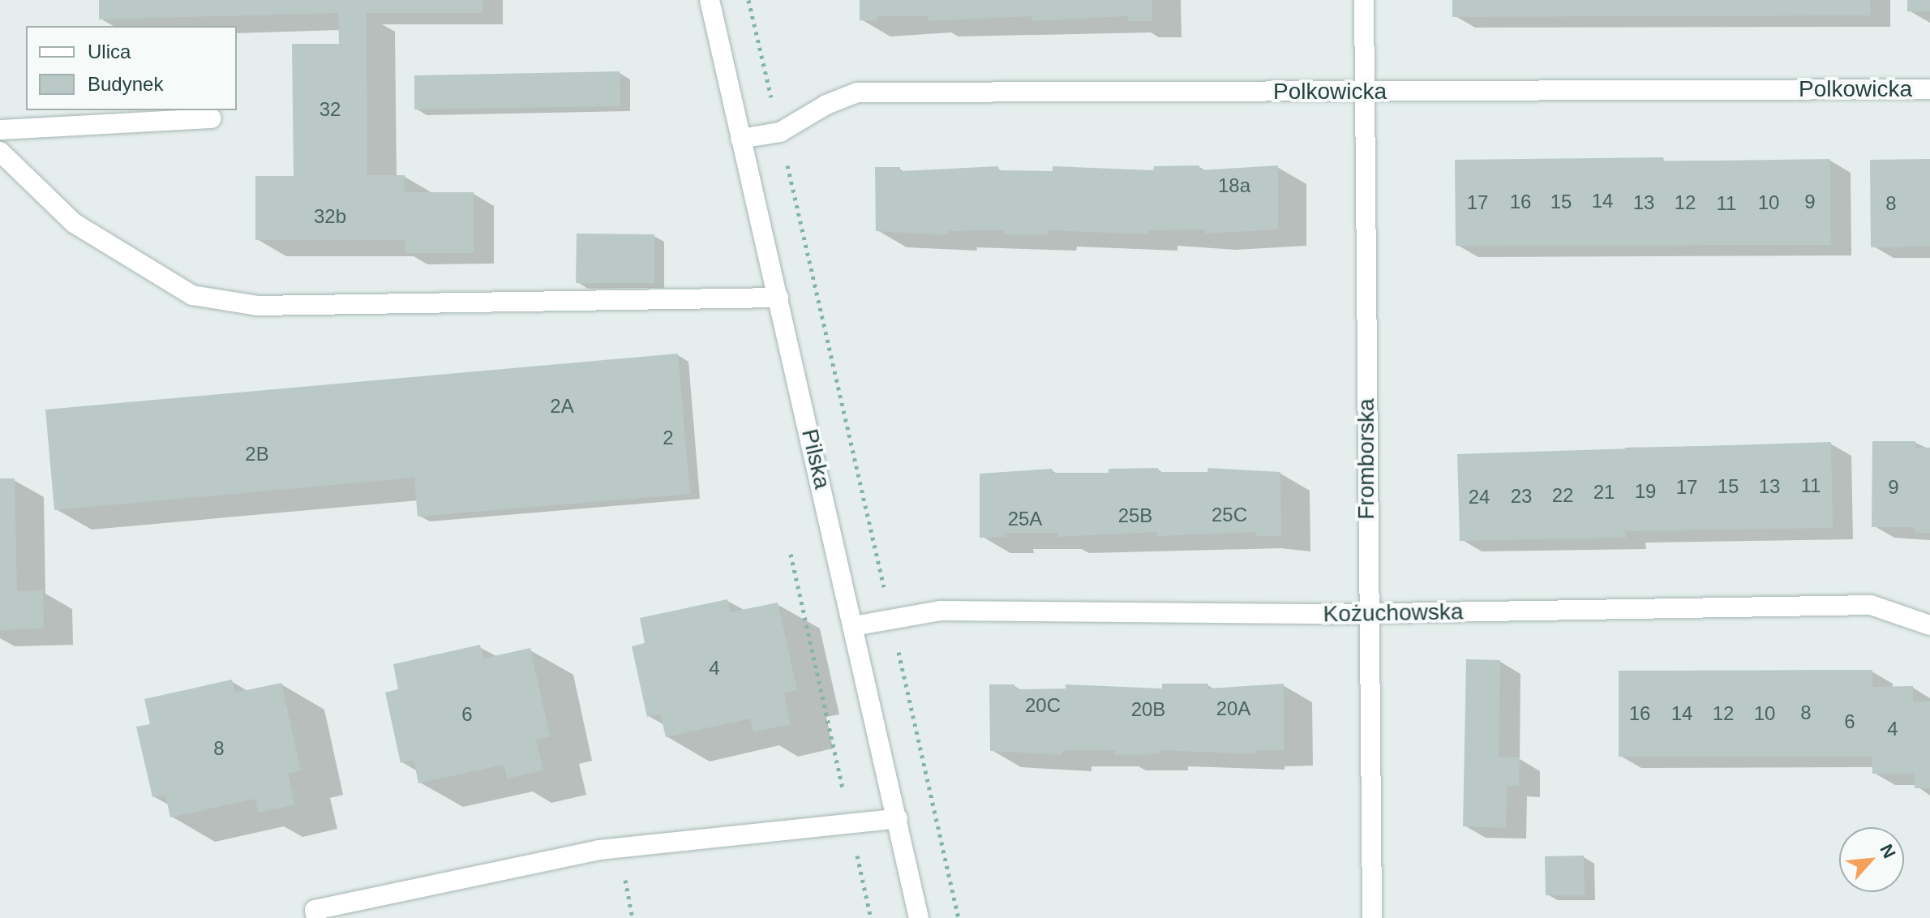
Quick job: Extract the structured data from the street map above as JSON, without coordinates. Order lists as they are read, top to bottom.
{
  "streets": {
    "street": [
      "Polkowicka",
      "Pilska",
      "Fromborska",
      "Kożuchowska"
    ]
  },
  "crossings": [
    ["Polkowicka", "Pilska"],
    ["Polkowicka", "Fromborska"],
    ["Pilska", "Kożuchowska"],
    ["Fromborska", "Kożuchowska"]
  ],
  "house_numbers": [
    "32",
    "18a",
    "14",
    "16",
    "15",
    "9",
    "17",
    "13",
    "12",
    "10",
    "11",
    "8",
    "32b",
    "2A",
    "2",
    "2B",
    "11",
    "15",
    "13",
    "17",
    "9",
    "19",
    "21",
    "22",
    "23",
    "24",
    "25C",
    "25B",
    "25A",
    "4",
    "20C",
    "20A",
    "20B",
    "8",
    "16",
    "14",
    "12",
    "10",
    "6",
    "6",
    "4",
    "8"
  ],
  "legend": ["Ulica", "Budynek"],
  "north": "top right"
}
